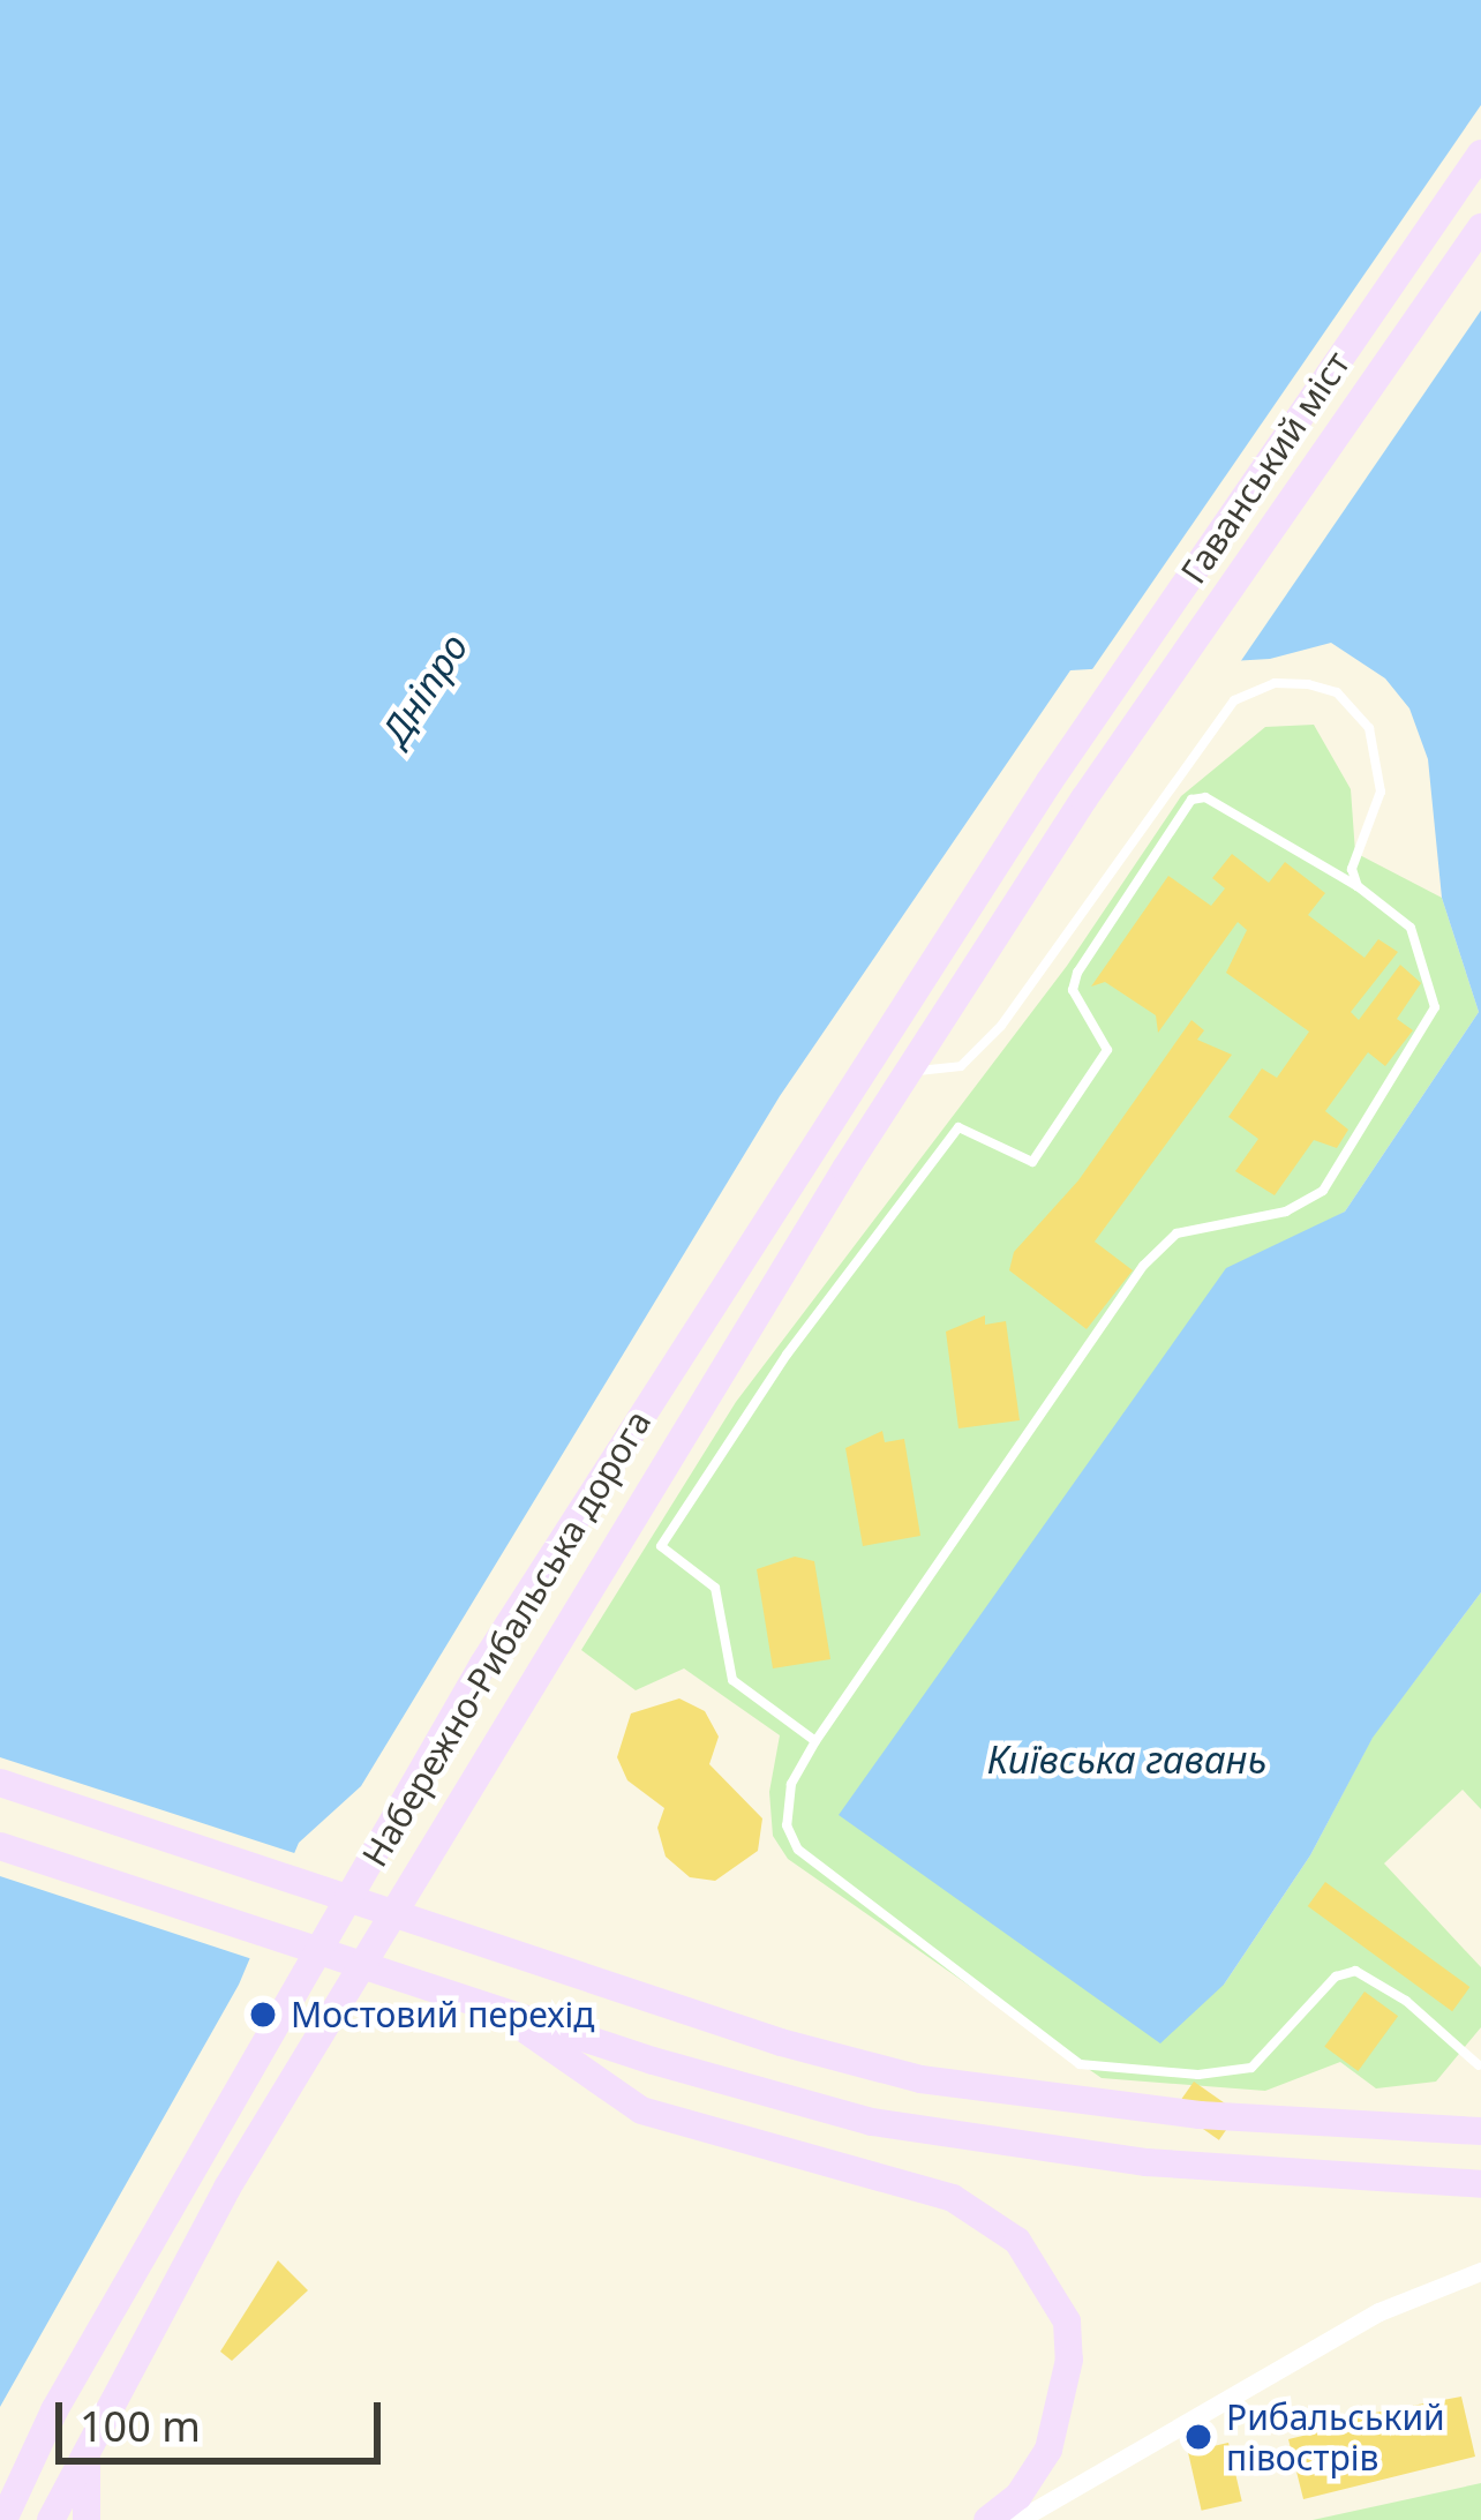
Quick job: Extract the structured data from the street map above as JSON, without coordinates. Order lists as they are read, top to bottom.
{
  "streets": {
    "main road": ["Гаванський міст", "Набережно-Рибальська дорога"]
  },
  "crossings": [
    ["Гаванський міст", "Набережно-Рибальська дорога"]
  ],
  "water": ["Дніпро", "Київська гавань"],
  "places": ["Мостовий перехід", "Рибальський півострів"],
  "scale_bar": "100 m"
}
